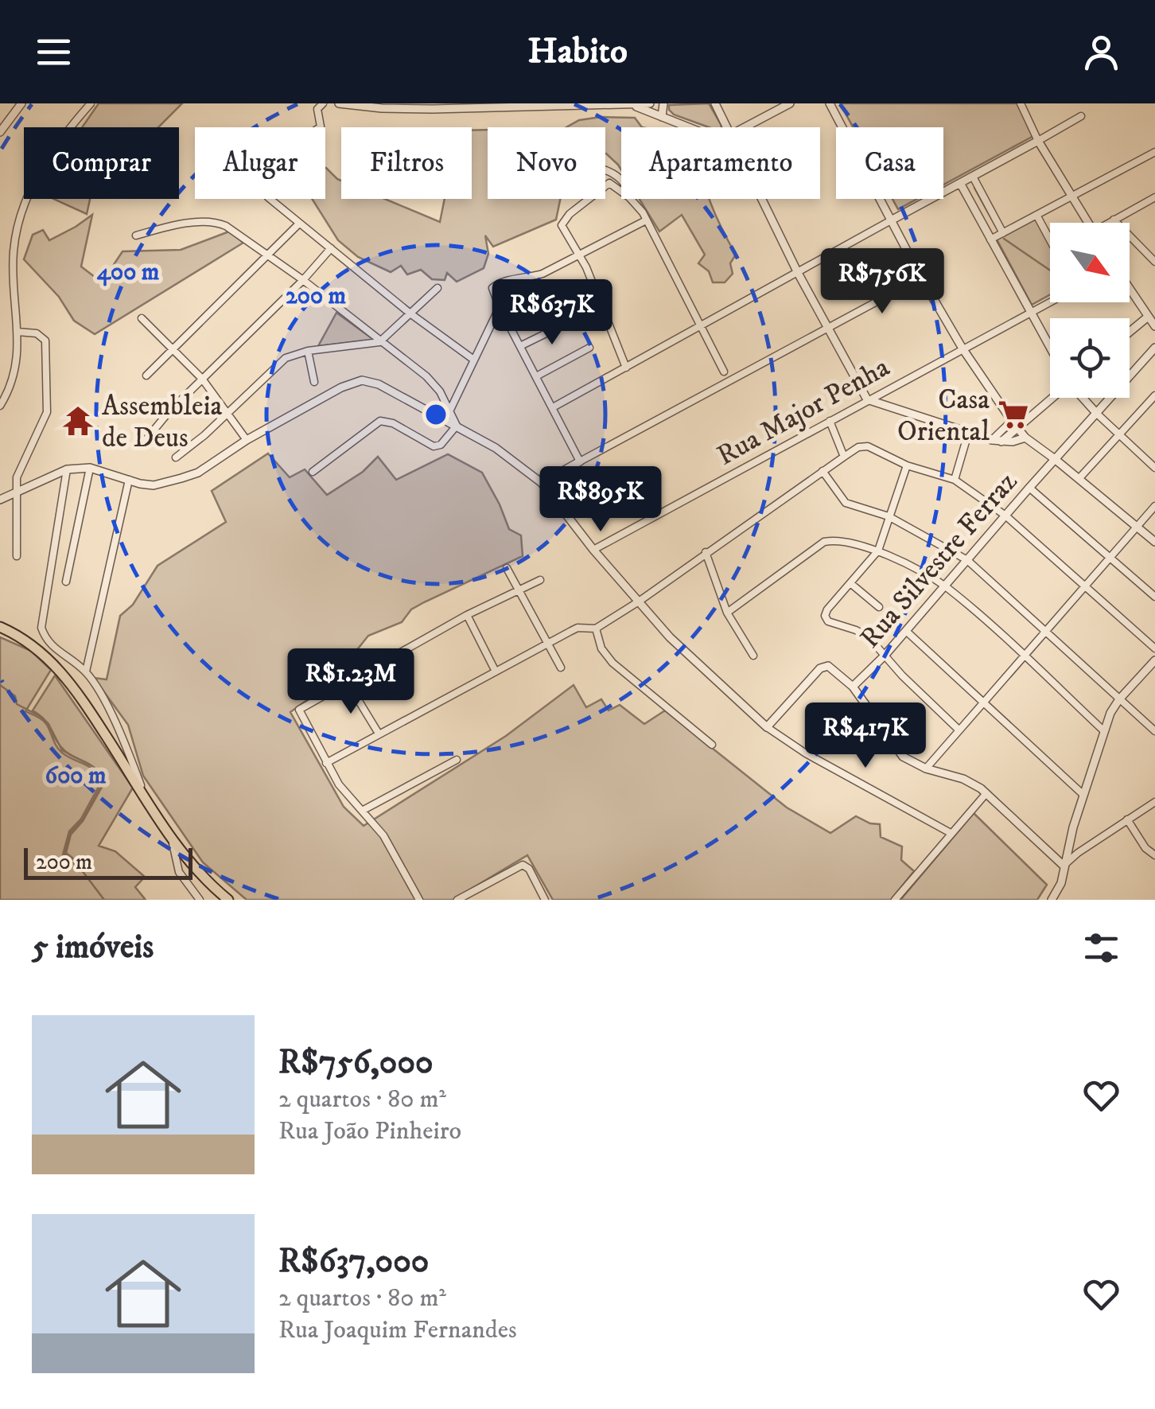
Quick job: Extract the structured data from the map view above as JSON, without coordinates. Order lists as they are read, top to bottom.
{
  "streets": {
    "street": ["Rua Major Penha", "Rua Silvestre Ferraz"]
  },
  "places": {
    "supermarket": ["Casa Oriental"],
    "temple": ["Assembleia de Deus"]
  },
  "scale_bar": "200 m",
  "north": "bottom right",
  "page": {
    "header": "Habito",
    "chip": [
      "Comprar",
      "Alugar",
      "Filtros",
      "Novo",
      "Apartamento",
      "Casa"
    ],
    "price": [
      "R$756K",
      "R$637K",
      "R$895K",
      "R$1.23M",
      "R$417K"
    ],
    "scale": "200 m",
    "heading": "5 imóveis",
    "list": [
      {
        "name": "R$756,000",
        "note": "2 quartos · 80 m² · Rua João Pinheiro"
      },
      {
        "name": "R$637,000",
        "note": "2 quartos · 80 m² · Rua Joaquim Fernandes"
      }
    ]
  },
  "rings": ["400 m", "200 m", "600 m"]
}
